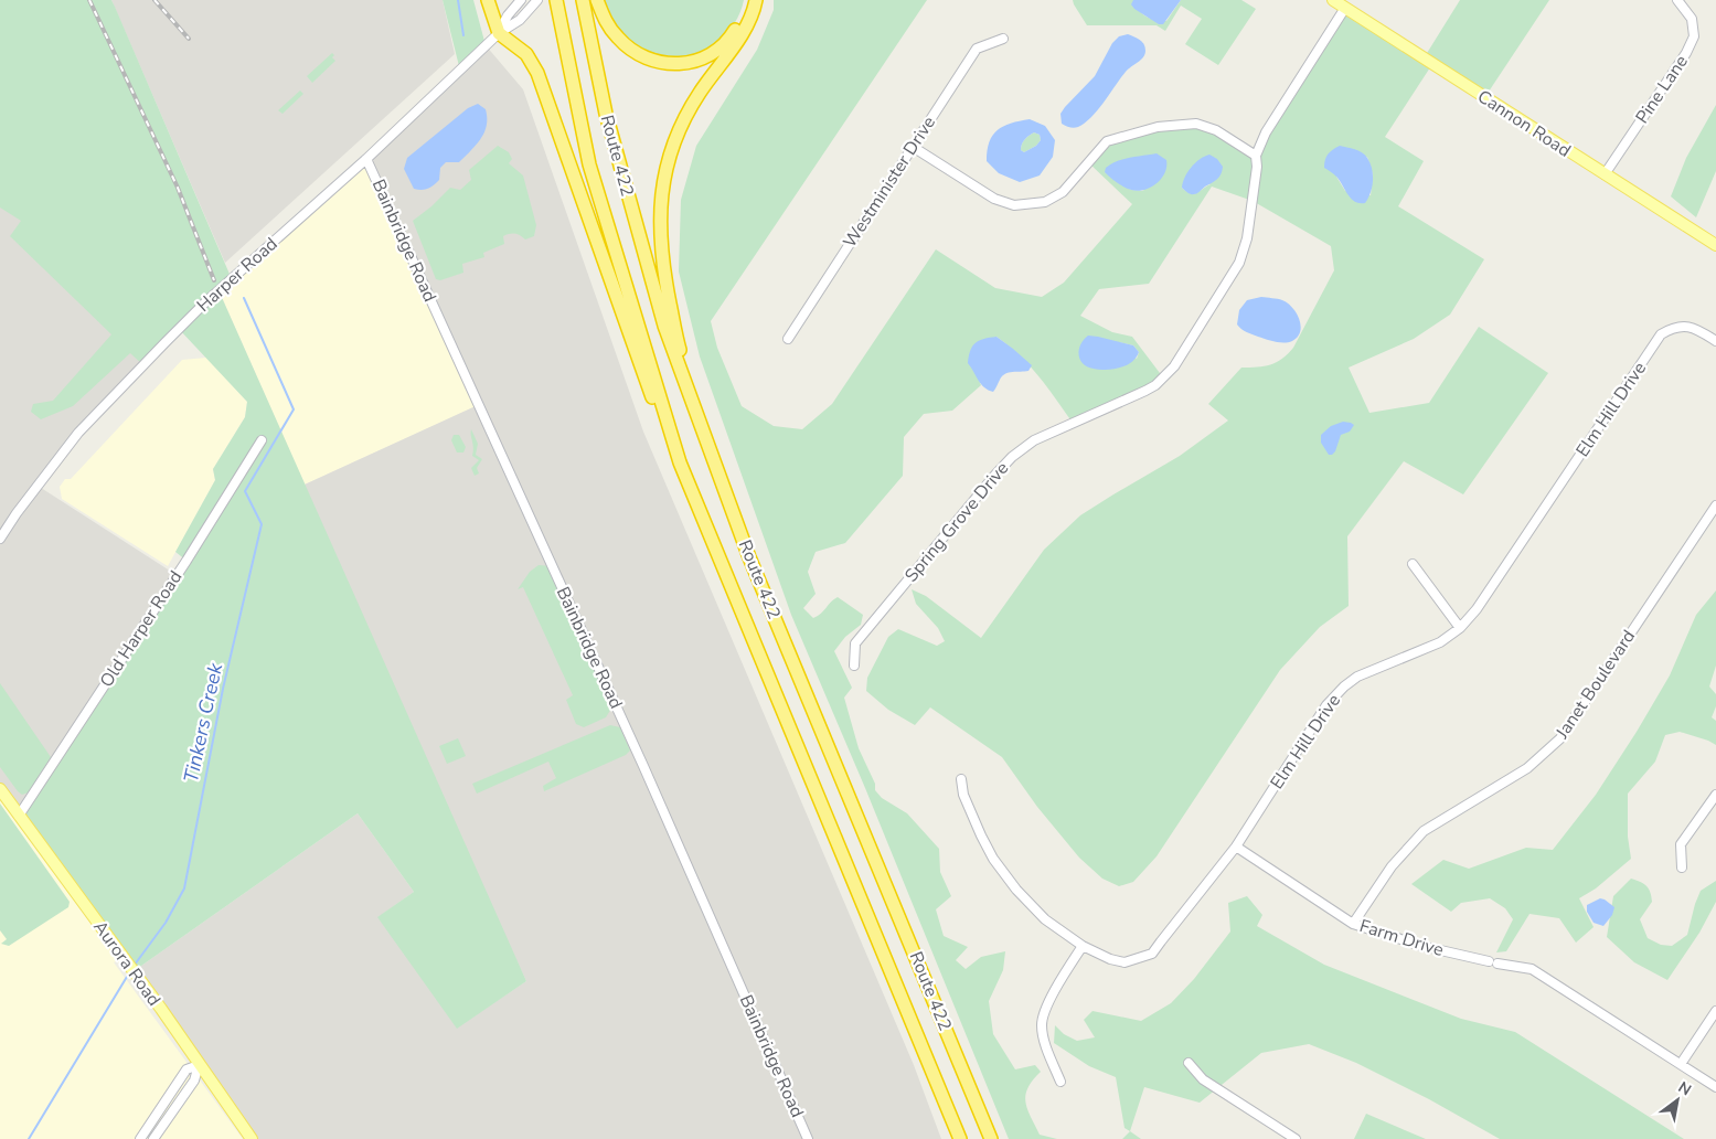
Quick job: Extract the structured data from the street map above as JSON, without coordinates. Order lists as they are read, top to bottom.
{
  "streets": {
    "highway": ["Route 422"],
    "main road": ["Cannon Road", "Aurora Road"],
    "street": [
      "Pine Lane",
      "Westminister Drive",
      "Bainbridge Road",
      "Harper Road",
      "Elm Hill Drive",
      "Spring Grove Drive",
      "Old Harper Road",
      "Janet Boulevard",
      "Farm Drive"
    ]
  },
  "crossings": [
    ["Pine Lane", "Cannon Road"],
    ["Cannon Road", "Spring Grove Drive"],
    ["Bainbridge Road", "Harper Road"],
    ["Elm Hill Drive", "Farm Drive"],
    ["Old Harper Road", "Aurora Road"],
    ["Janet Boulevard", "Farm Drive"]
  ],
  "water": ["Tinkers Creek"],
  "north": "top right"
}
